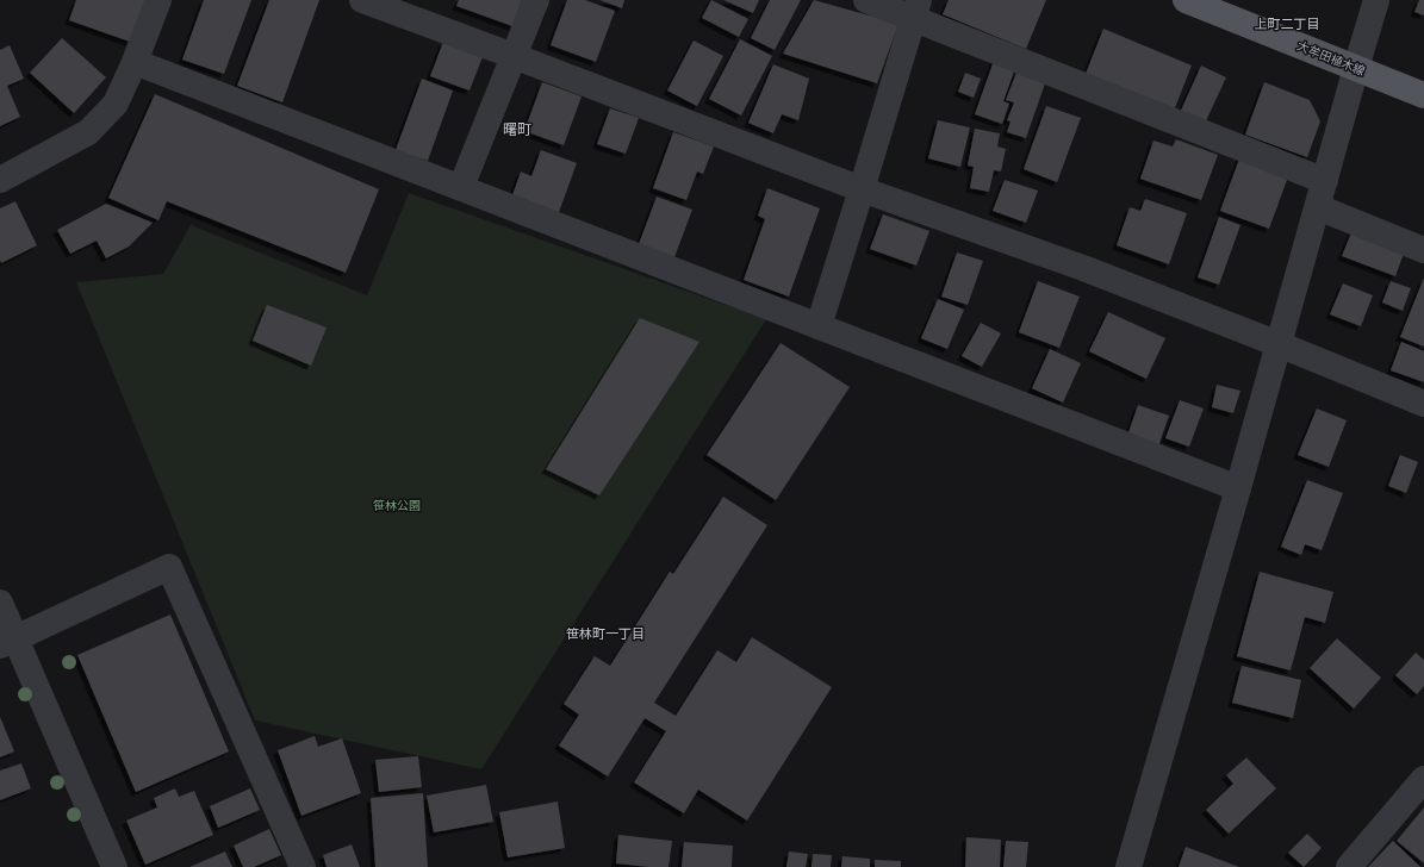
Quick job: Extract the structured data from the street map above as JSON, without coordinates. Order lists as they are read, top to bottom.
{
  "streets": {
    "main road": ["大牟田植木線"]
  },
  "districts": ["上町二丁目", "曙町", "笹林町一丁目"],
  "parks": ["笹林公園"]
}
